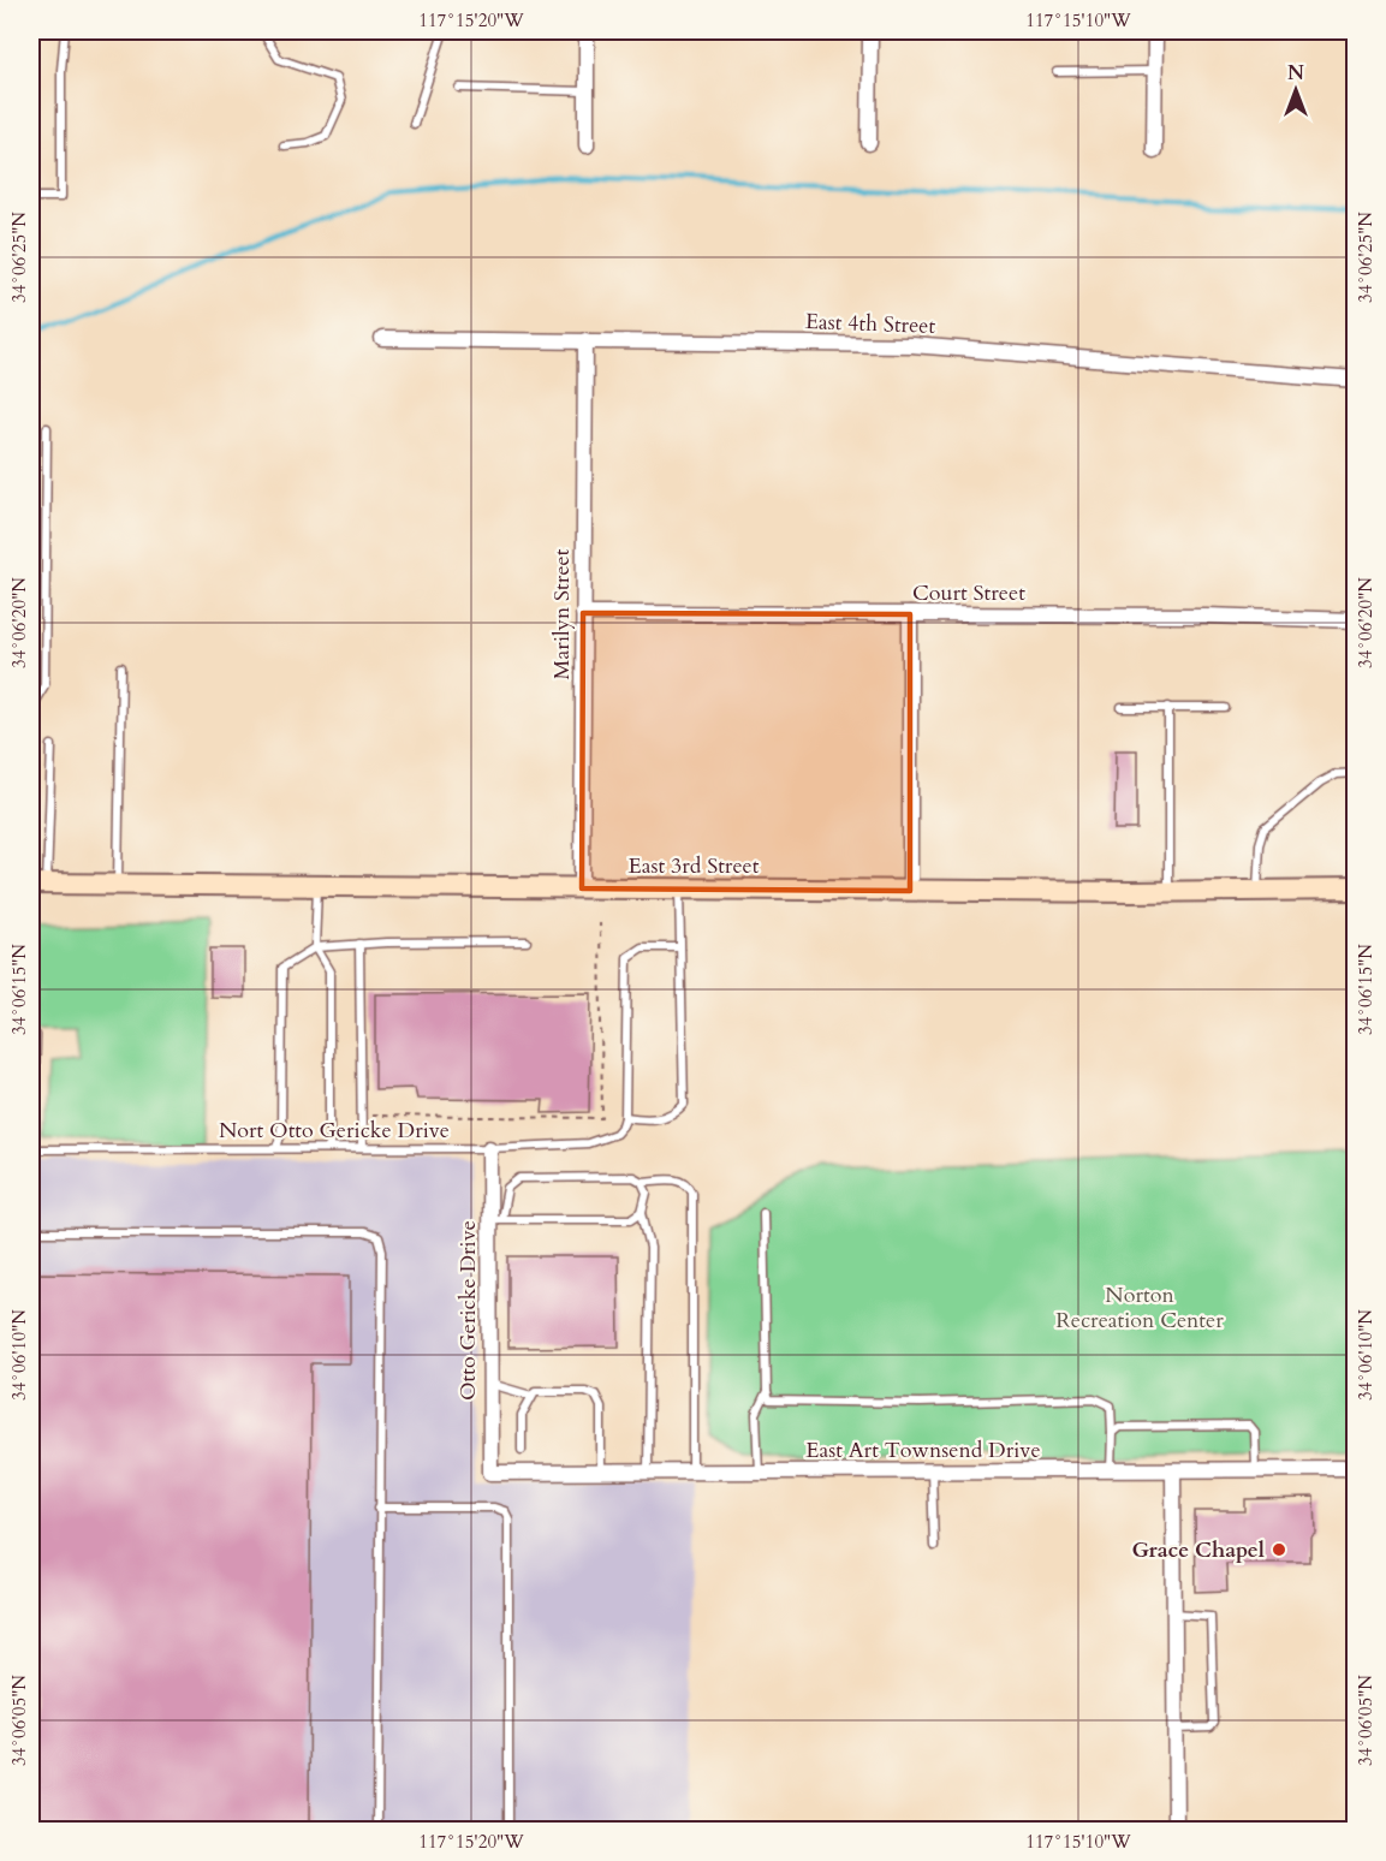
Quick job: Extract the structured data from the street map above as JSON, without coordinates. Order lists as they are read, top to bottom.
{
  "streets": {
    "main road": ["East 3rd Street"],
    "street": [
      "East 4th Street",
      "Court Street",
      "Marilyn Street",
      "Otto Gericke Drive",
      "East Art Townsend Drive"
    ],
    "lane": ["Nort Otto Gericke Drive"]
  },
  "crossings": [
    ["East 4th Street", "Marilyn Street"],
    ["Court Street", "Marilyn Street"],
    ["Marilyn Street", "East 3rd Street"],
    ["Nort Otto Gericke Drive", "Otto Gericke Drive"],
    ["Otto Gericke Drive", "East Art Townsend Drive"]
  ],
  "parks": ["Norton Recreation Center"],
  "places": ["Grace Chapel"],
  "north": "top",
  "coordinates": [
    "117°15'20\"W",
    "117°15'10\"W",
    "34°06'25\"N",
    "34°06'20\"N",
    "34°06'15\"N",
    "34°06'10\"N",
    "34°06'05\"N"
  ]
}
